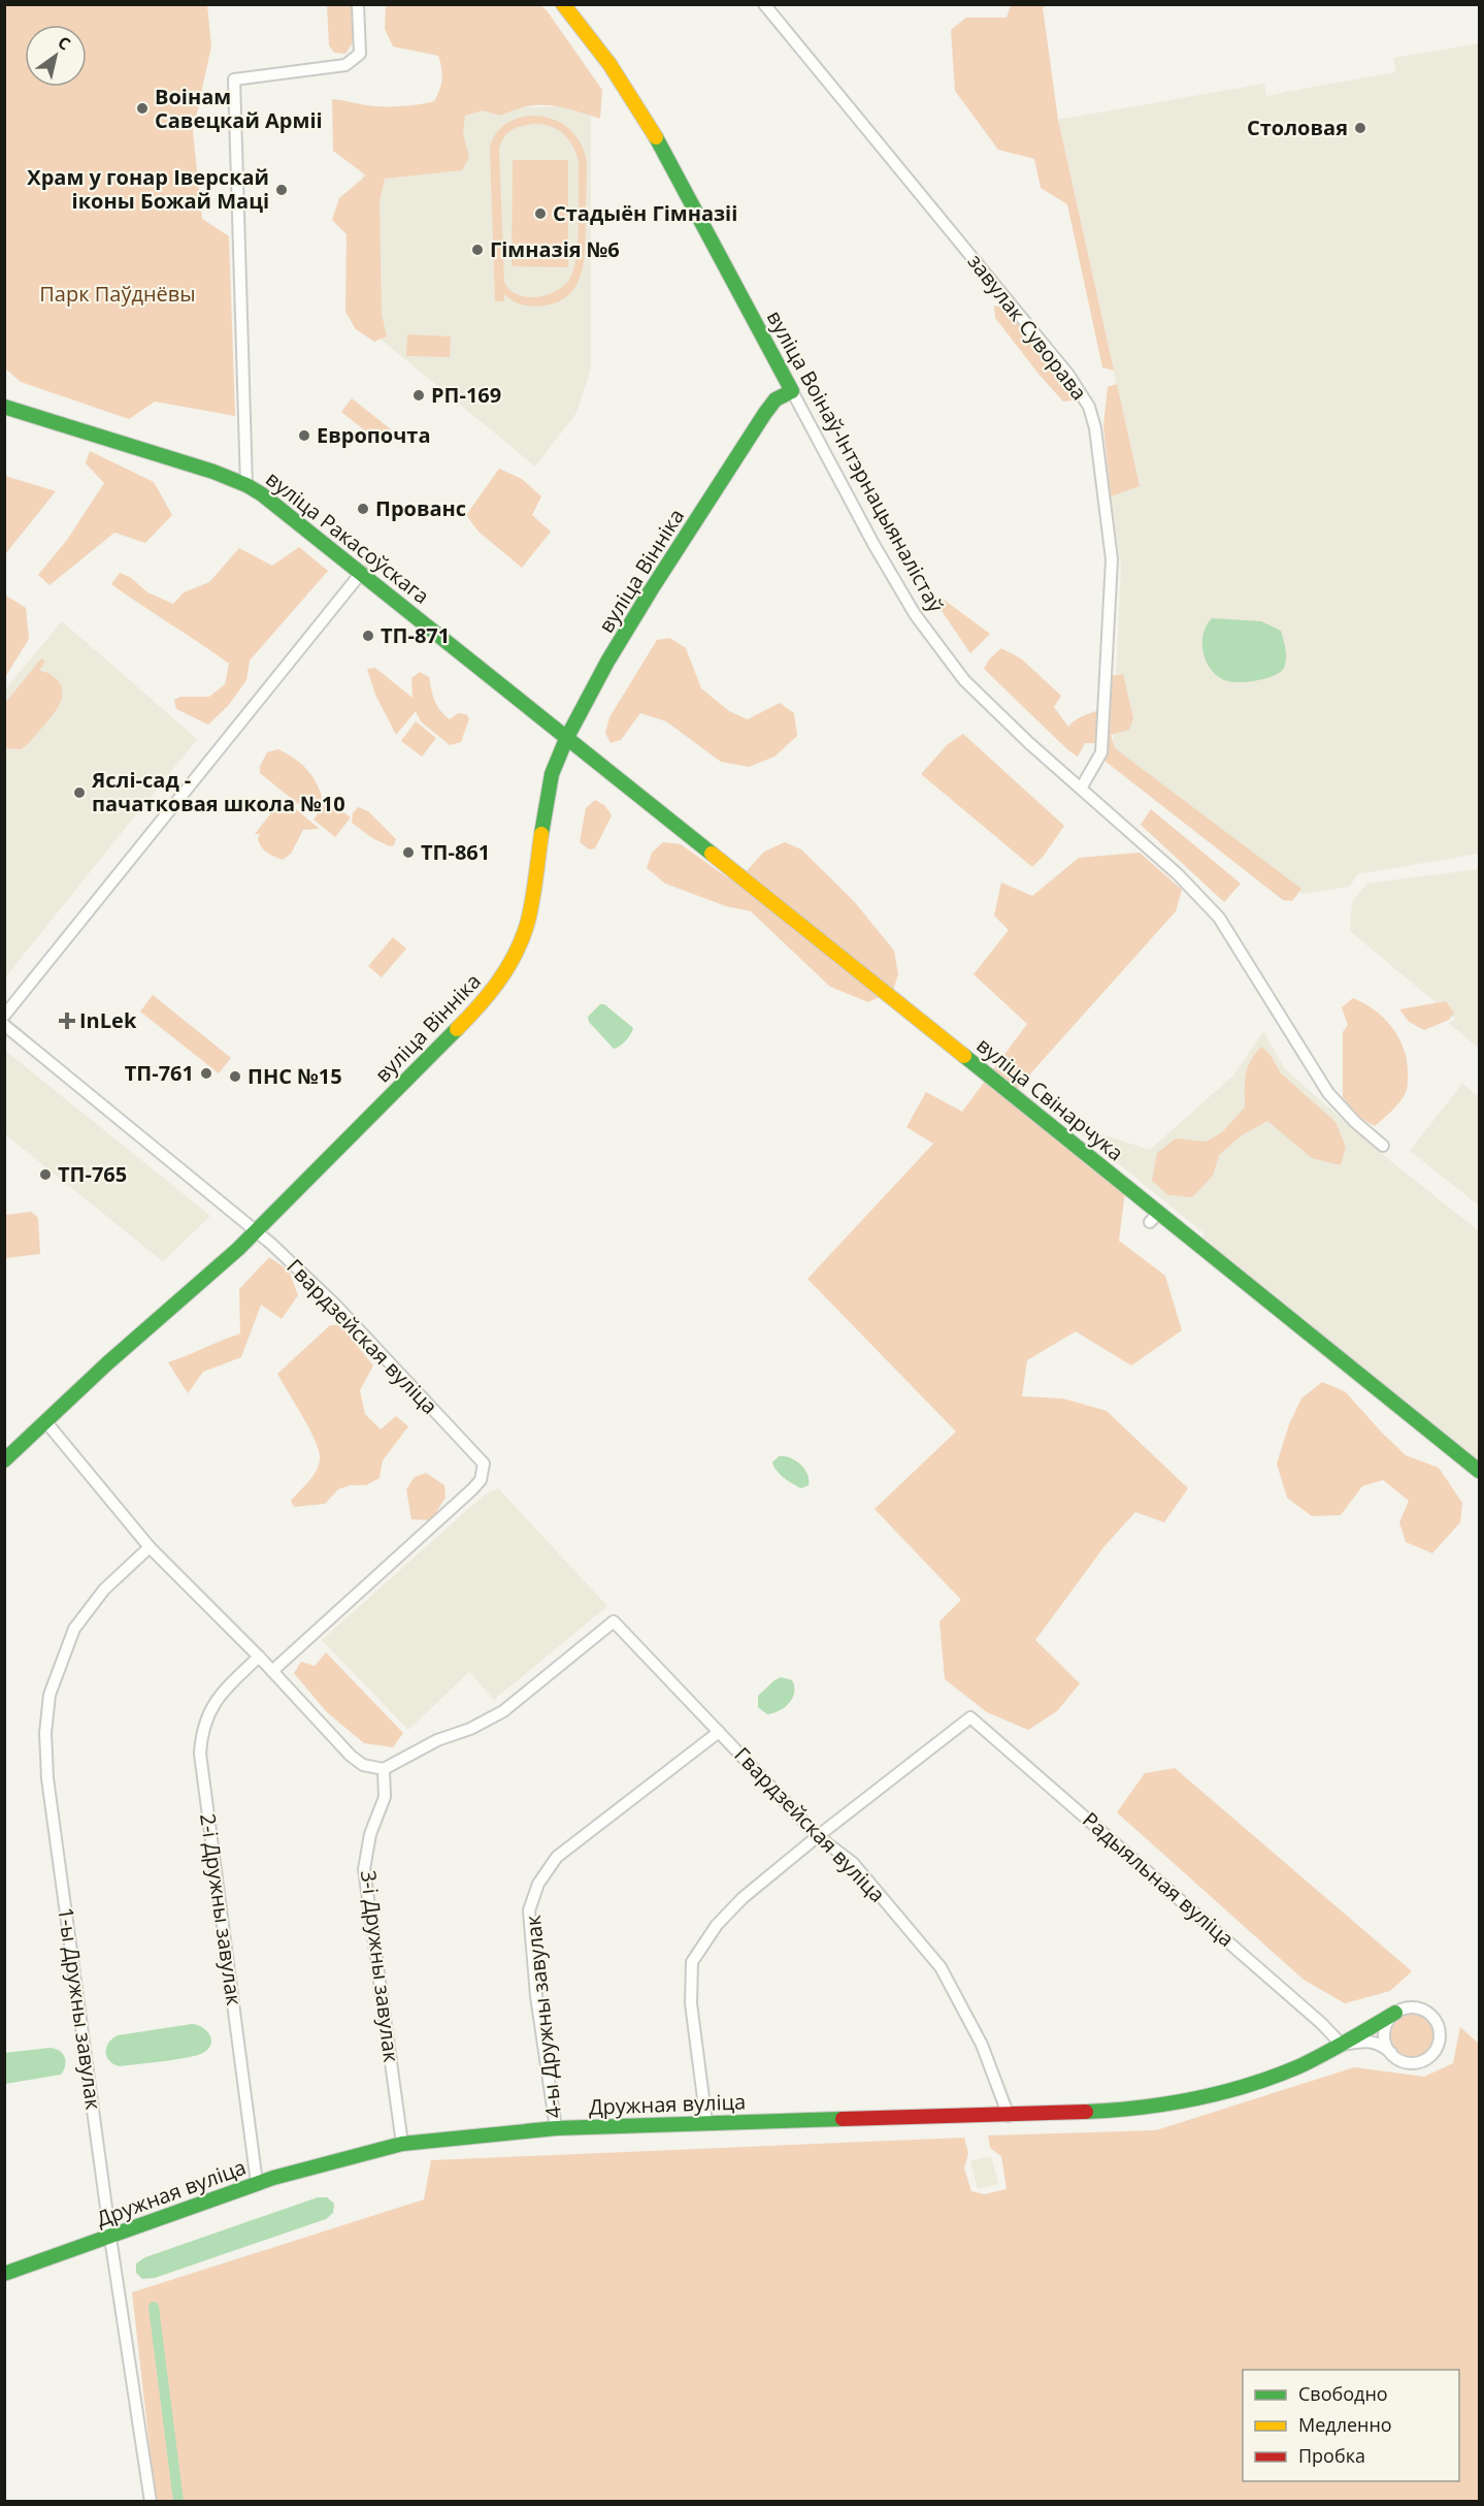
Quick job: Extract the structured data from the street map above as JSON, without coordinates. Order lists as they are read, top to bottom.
{
  "streets": {
    "street": [
      "завулак Суворава",
      "вуліца Воінаў-Інтэрнацыяналістаў",
      "вуліца Ракасоўскага",
      "вуліца Вінніка",
      "вуліца Свінарчука",
      "Гвардзейская вуліца",
      "Радыяльная вуліца",
      "2-і Дружны завулак",
      "3-і Дружны завулак",
      "1-ы Дружны завулак",
      "4-ы Дружны завулак",
      "Дружная вуліца"
    ]
  },
  "crossings": [
    ["завулак Суворава", "вуліца Воінаў-Інтэрнацыяналістаў"],
    ["вуліца Воінаў-Інтэрнацыяналістаў", "вуліца Вінніка"],
    ["вуліца Ракасоўскага", "вуліца Вінніка"],
    ["вуліца Ракасоўскага", "вуліца Свінарчука"],
    ["вуліца Вінніка", "Гвардзейская вуліца"],
    ["Гвардзейская вуліца", "Радыяльная вуліца"],
    ["Гвардзейская вуліца", "3-і Дружны завулак"],
    ["Гвардзейская вуліца", "4-ы Дружны завулак"],
    ["Гвардзейская вуліца", "Дружная вуліца"],
    ["Радыяльная вуліца", "Дружная вуліца"],
    ["2-і Дружны завулак", "Дружная вуліца"],
    ["3-і Дружны завулак", "Дружная вуліца"],
    ["1-ы Дружны завулак", "Дружная вуліца"],
    ["4-ы Дружны завулак", "Дружная вуліца"]
  ],
  "parks": ["Парк Паўднёвы"],
  "places": {
    "other": [
      "Воінам Савецкай Арміі",
      "Столовая",
      "Храм у гонар Іверскай іконы Божай Маці",
      "Стадыён Гімназіі",
      "Гімназія №6",
      "РП-169",
      "Европочта",
      "Прованс",
      "ТП-871",
      "Яслі-сад - пачатковая школа №10",
      "ТП-861",
      "ТП-761",
      "ПНС №15",
      "ТП-765"
    ],
    "health": ["InLek"]
  },
  "legend": ["Свободно", "Медленно", "Пробка"],
  "north": "top right"
}
